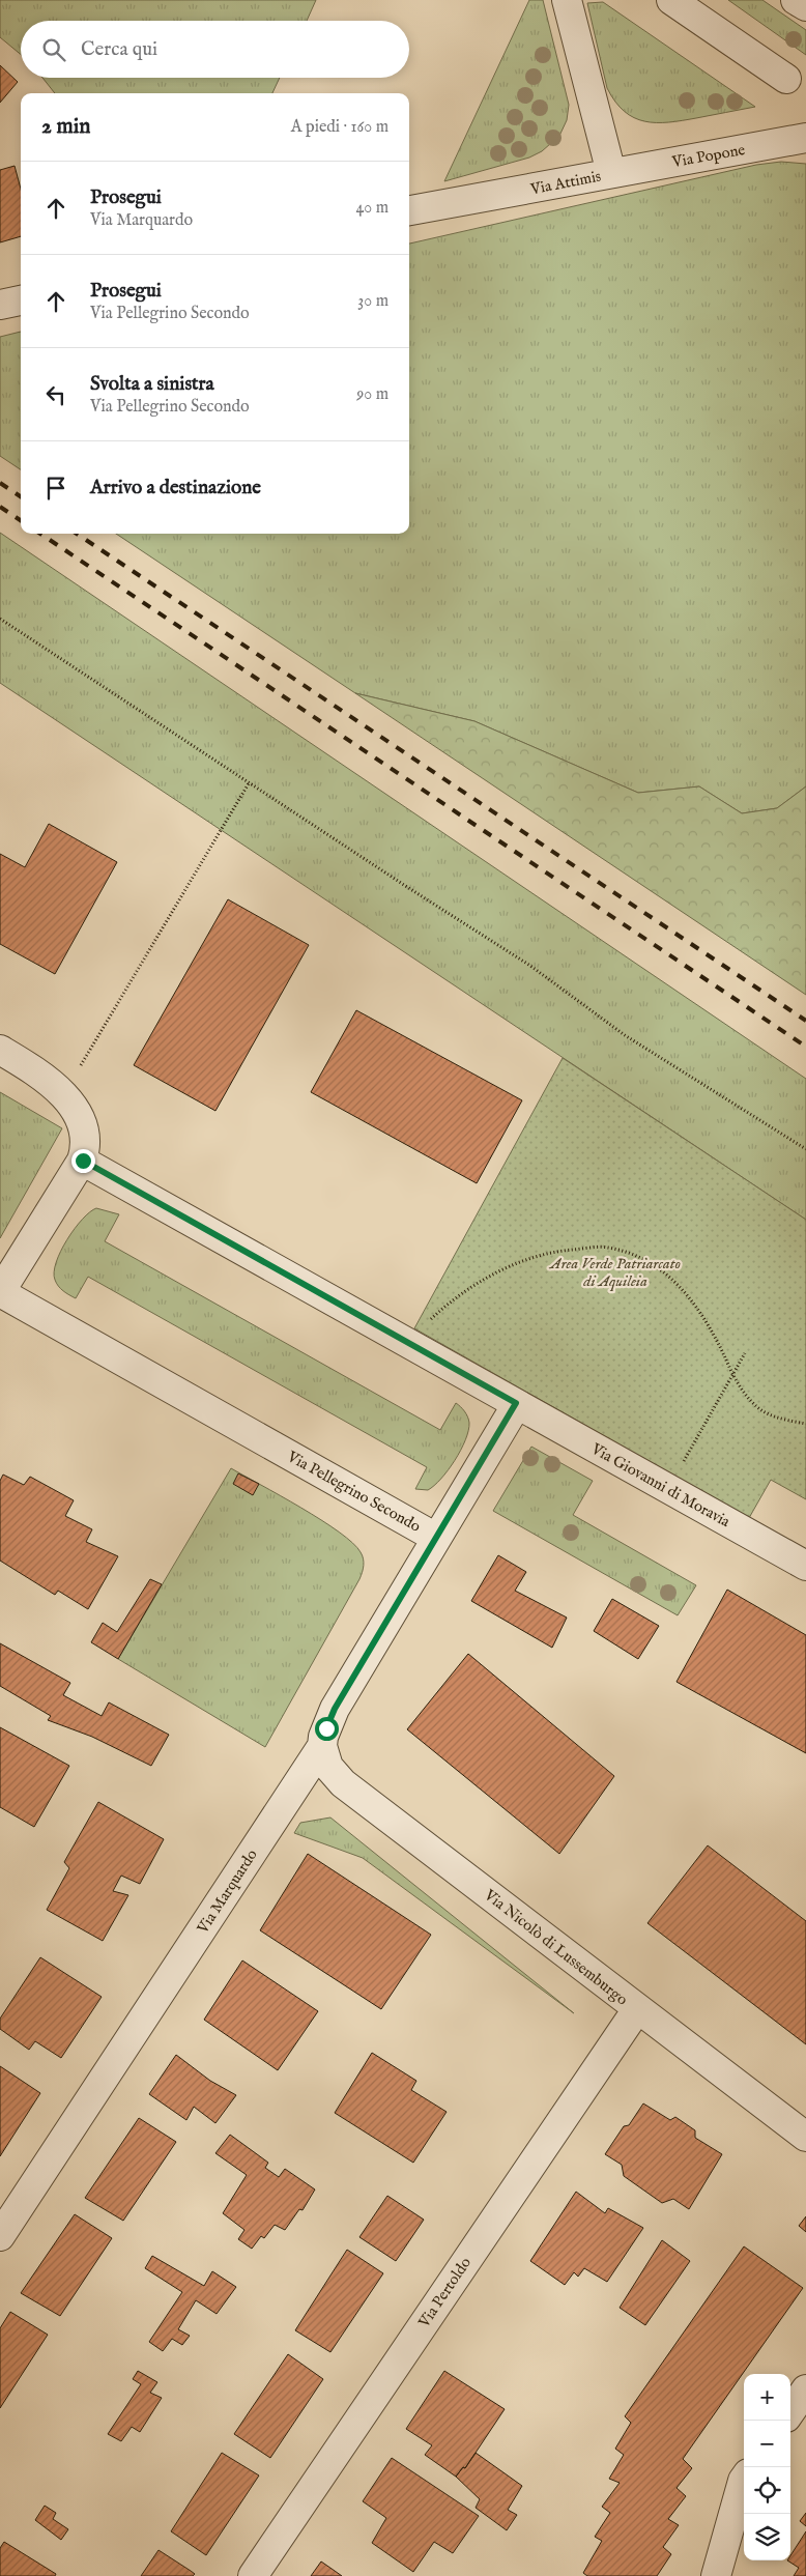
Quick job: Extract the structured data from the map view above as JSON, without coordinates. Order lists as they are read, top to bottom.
{
  "streets": {
    "street": [
      "Via Popone",
      "Via Attimis",
      "Via Giovanni di Moravia",
      "Via Pellegrino Secondo",
      "Via Marquardo",
      "Via Nicolò di Lussemburgo",
      "Via Pertoldo"
    ]
  },
  "crossings": [
    ["Via Popone", "Via Attimis"],
    ["Via Giovanni di Moravia", "Via Pellegrino Secondo"],
    ["Via Pellegrino Secondo", "Via Marquardo"],
    ["Via Marquardo", "Via Nicolò di Lussemburgo"],
    ["Via Nicolò di Lussemburgo", "Via Pertoldo"]
  ],
  "parks": ["Area Verde Patriarcato di Aquileia"],
  "page": {
    "search": "Cerca qui",
    "heading": ["2 min", "A piedi · 160 m"],
    "list": [
      ["Prosegui", "Via Marquardo", "40 m"],
      ["Prosegui", "Via Pellegrino Secondo", "30 m"],
      ["Svolta a sinistra", "Via Pellegrino Secondo", "90 m"],
      "Arrivo a destinazione"
    ],
    "map_buttons": ["+", "−"]
  }
}
